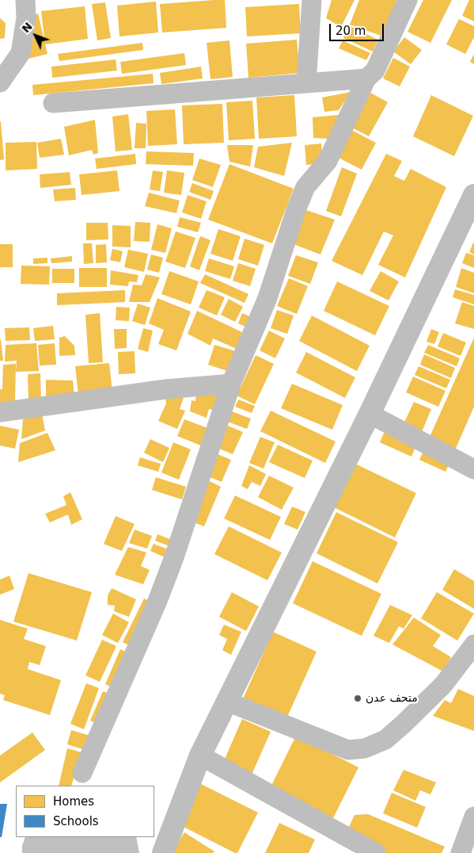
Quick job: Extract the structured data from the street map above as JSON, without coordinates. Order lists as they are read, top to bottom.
{
  "places": ["متحف عدن"],
  "legend": ["Homes", "Schools"],
  "scale_bar": "20 m",
  "north": "top left"
}
